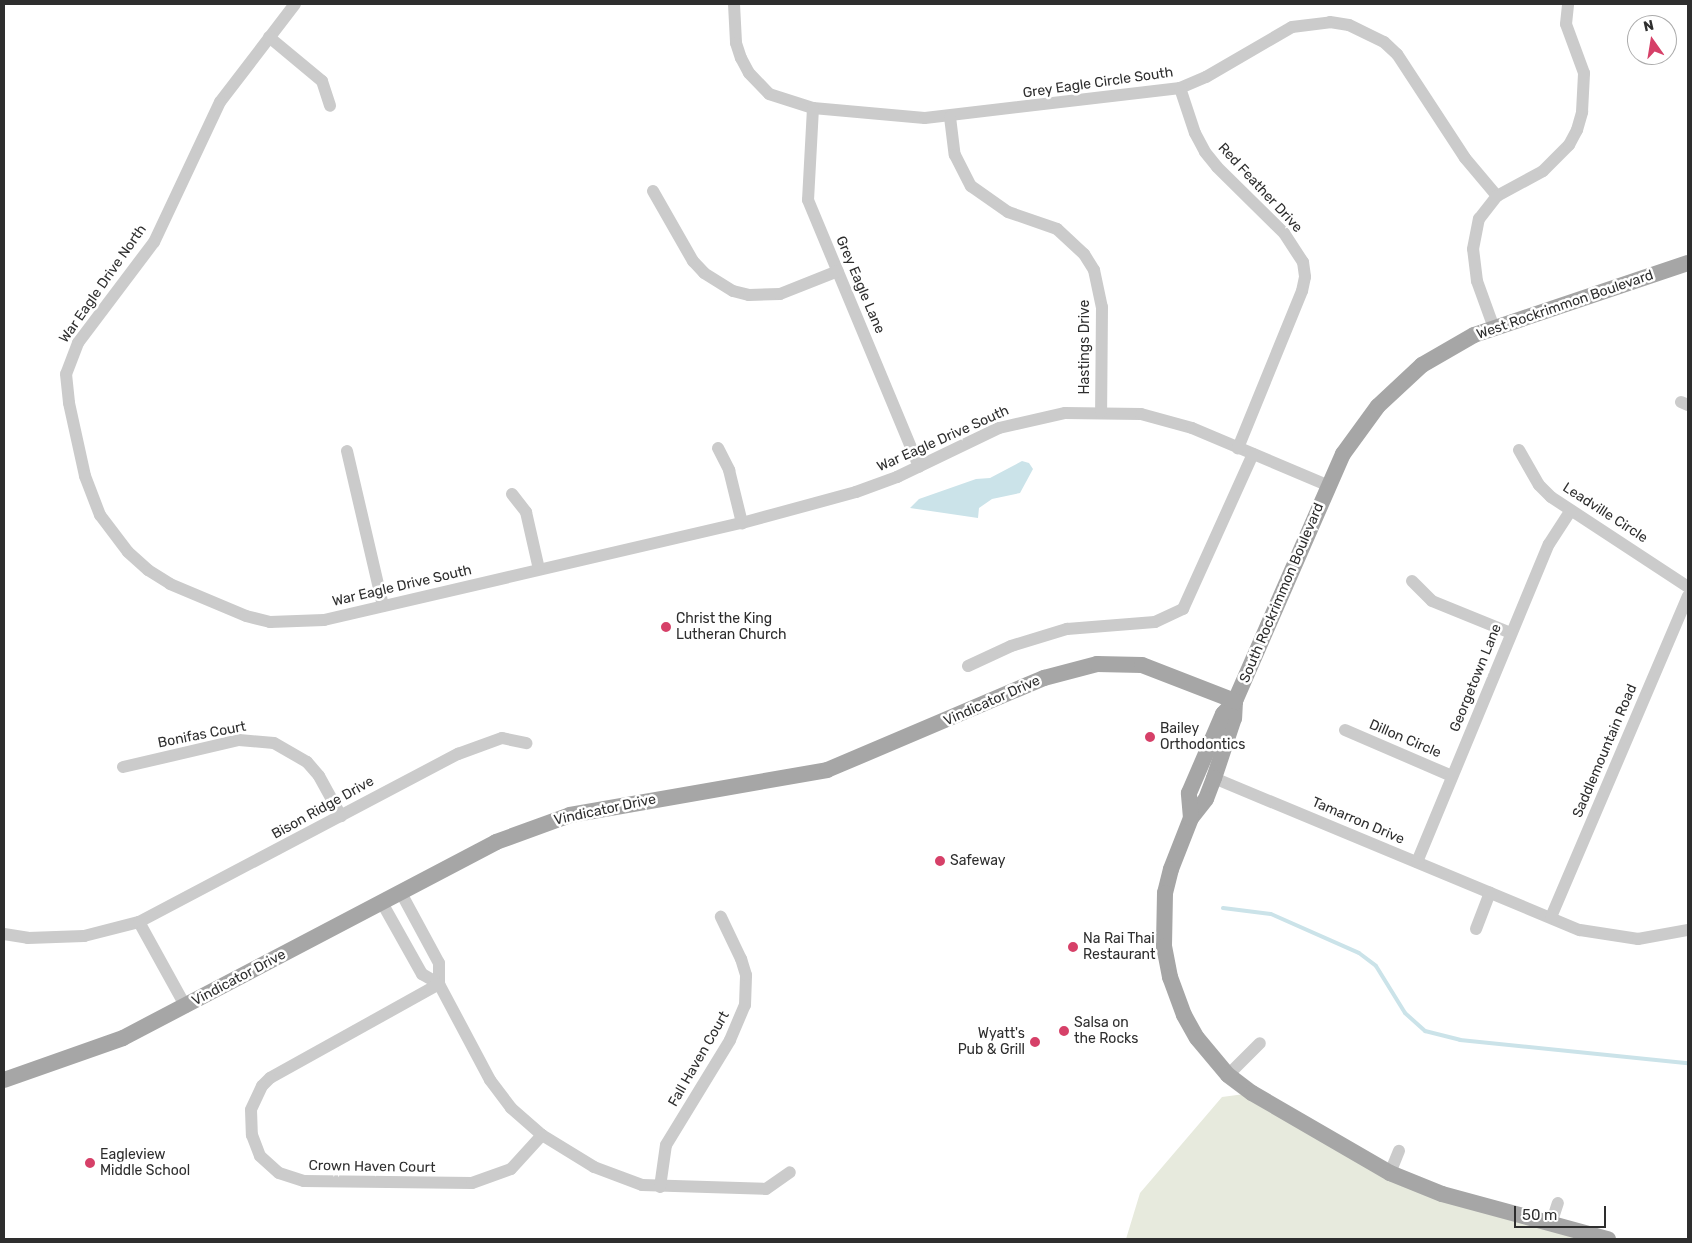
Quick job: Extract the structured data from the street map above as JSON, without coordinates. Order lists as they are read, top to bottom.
{
  "streets": {
    "main road": ["West Rockrimmon Boulevard", "South Rockrimmon Boulevard", "Vindicator Drive"],
    "street": [
      "Grey Eagle Circle South",
      "Red Feather Drive",
      "War Eagle Drive North",
      "Grey Eagle Lane",
      "Hastings Drive",
      "War Eagle Drive South",
      "Leadville Circle",
      "Georgetown Lane",
      "Bonifas Court",
      "Dillon Circle",
      "Saddlemountain Road",
      "Bison Ridge Drive",
      "Tamarron Drive",
      "Fall Haven Court",
      "Crown Haven Court"
    ]
  },
  "crossings": [
    ["Grey Eagle Circle South", "Red Feather Drive"],
    ["Grey Eagle Circle South", "Grey Eagle Lane"],
    ["Grey Eagle Circle South", "Hastings Drive"],
    ["Red Feather Drive", "War Eagle Drive South"],
    ["War Eagle Drive North", "War Eagle Drive South"],
    ["Grey Eagle Lane", "War Eagle Drive South"],
    ["West Rockrimmon Boulevard", "War Eagle Drive South"],
    ["West Rockrimmon Boulevard", "South Rockrimmon Boulevard"],
    ["Hastings Drive", "War Eagle Drive South"],
    ["War Eagle Drive South", "South Rockrimmon Boulevard"],
    ["Leadville Circle", "Georgetown Lane"],
    ["South Rockrimmon Boulevard", "Vindicator Drive"],
    ["South Rockrimmon Boulevard", "Tamarron Drive"],
    ["Georgetown Lane", "Dillon Circle"],
    ["Georgetown Lane", "Tamarron Drive"],
    ["Bonifas Court", "Bison Ridge Drive"],
    ["Saddlemountain Road", "Tamarron Drive"]
  ],
  "places": [
    "Christ the King Lutheran Church",
    "Bailey Orthodontics",
    "Safeway",
    "Na Rai Thai Restaurant",
    "Salsa on the Rocks",
    "Wyatt's Pub & Grill",
    "Eagleview Middle School"
  ],
  "scale_bar": "50 m",
  "north": "top"
}
